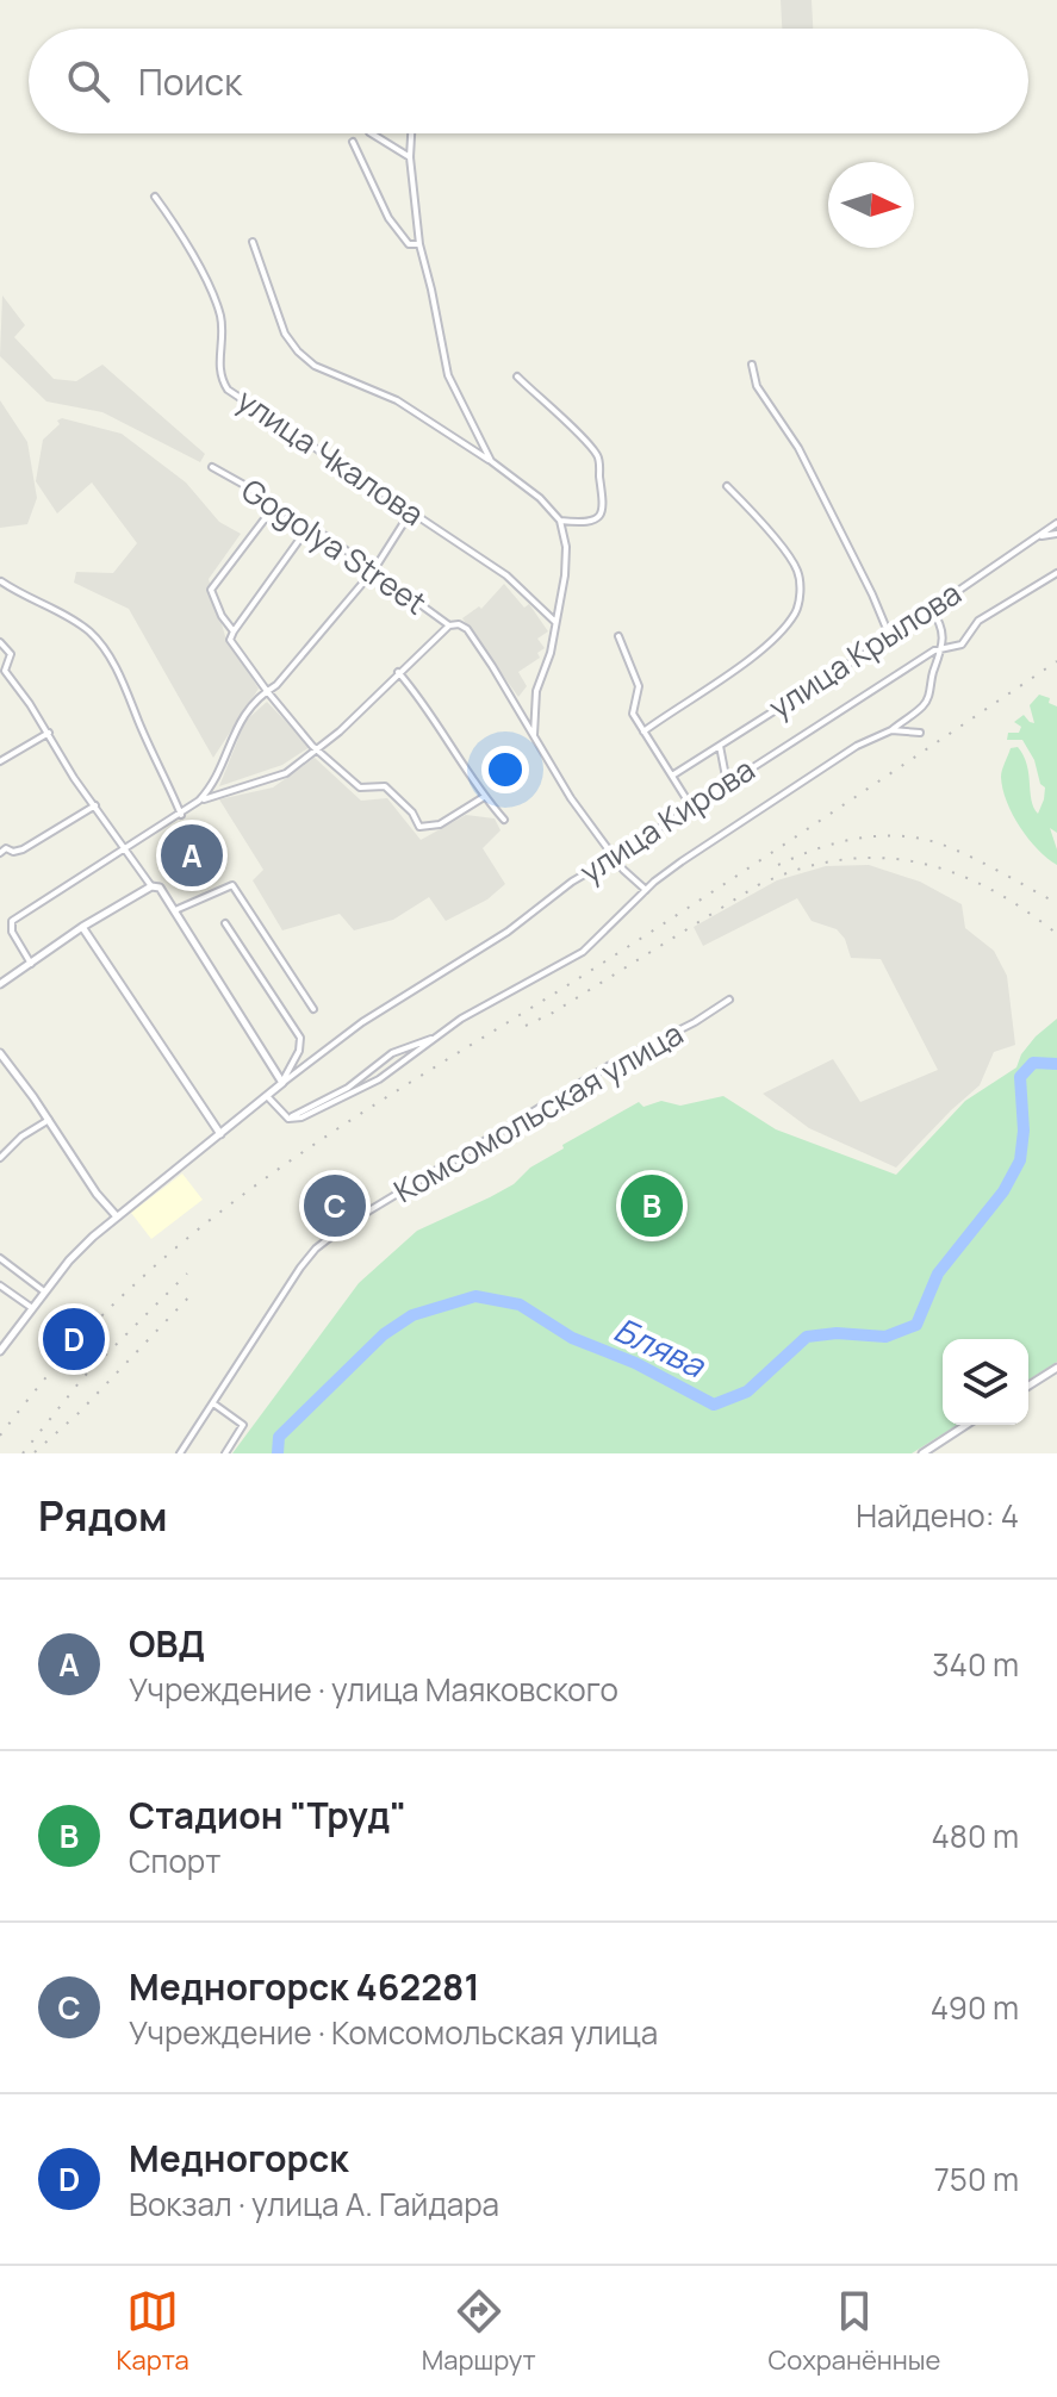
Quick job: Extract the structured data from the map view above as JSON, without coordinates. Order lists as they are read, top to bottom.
{
  "streets": {
    "street": [
      "улица Чкалова",
      "Gogolya Street",
      "улица Крылова",
      "улица Кирова",
      "Комсомольская улица"
    ]
  },
  "crossings": [
    ["Gogolya Street", "улица Кирова"]
  ],
  "water": ["Блява"],
  "north": "right",
  "page": {
    "search": "Поиск",
    "pins": [
      "A",
      "B",
      "C",
      "D"
    ],
    "heading": ["Рядом", "Найдено: 4"],
    "list": [
      {
        "mark": "A",
        "name": "ОВД",
        "note": "Учреждение · улица Маяковского",
        "value": "340 m"
      },
      {
        "mark": "B",
        "name": "Стадион \"Труд\"",
        "note": "Спорт",
        "value": "480 m"
      },
      {
        "mark": "C",
        "name": "Медногорск 462281",
        "note": "Учреждение · Комсомольская улица",
        "value": "490 m"
      },
      {
        "mark": "D",
        "name": "Медногорск",
        "note": "Вокзал · улица А. Гайдара",
        "value": "750 m"
      }
    ],
    "nav": ["Карта", "Маршрут", "Сохранённые"]
  }
}
